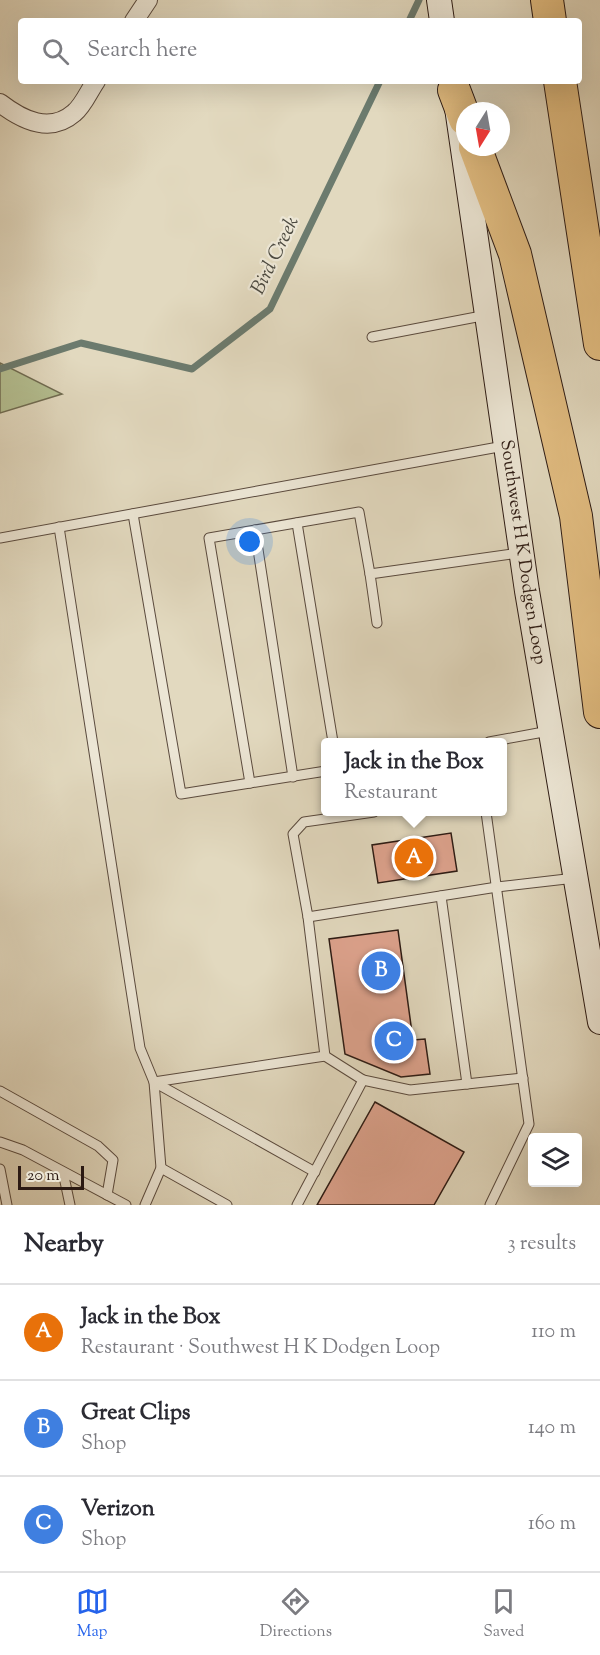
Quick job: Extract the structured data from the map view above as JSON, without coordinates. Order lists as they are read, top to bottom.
{
  "streets": {
    "main road": ["Southwest H K Dodgen Loop"]
  },
  "water": ["Bird Creek"],
  "scale_bar": "20 m",
  "north": "bottom",
  "page": {
    "search": "Search here",
    "popup": ["Jack in the Box", "Restaurant"],
    "pins": ["A", "B", "C"],
    "scale": "20 m",
    "heading": ["Nearby", "3 results"],
    "list": [
      {
        "mark": "A",
        "name": "Jack in the Box",
        "note": "Restaurant · Southwest H K Dodgen Loop",
        "value": "110 m"
      },
      {
        "mark": "B",
        "name": "Great Clips",
        "note": "Shop",
        "value": "140 m"
      },
      {
        "mark": "C",
        "name": "Verizon",
        "note": "Shop",
        "value": "160 m"
      }
    ],
    "nav": ["Map", "Directions", "Saved"]
  }
}
